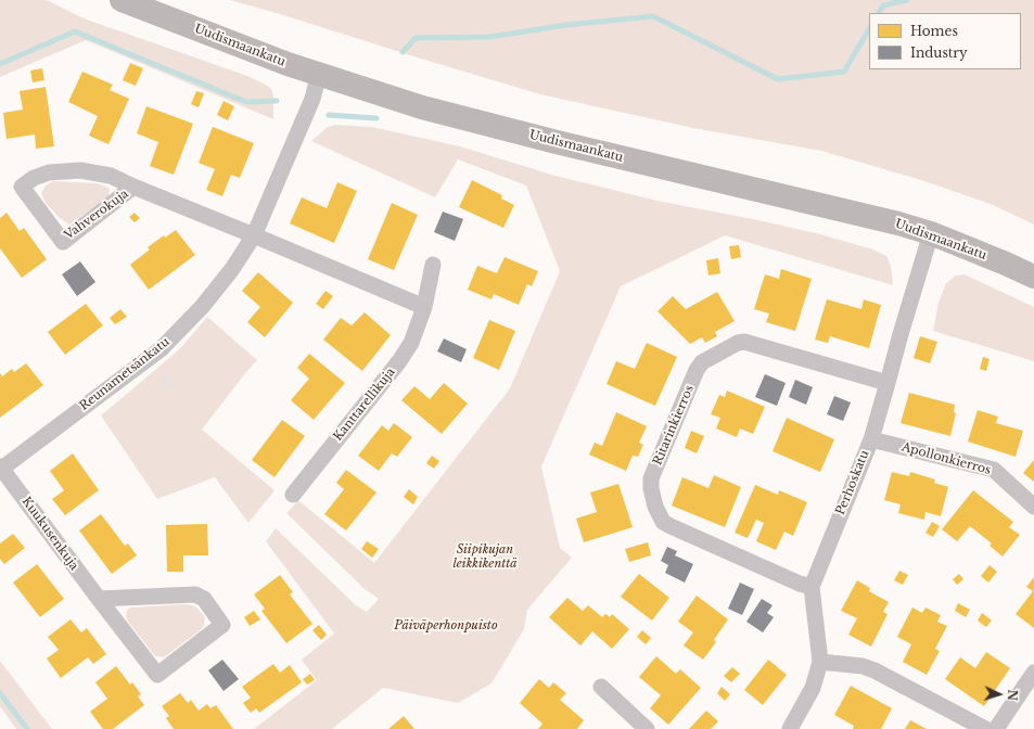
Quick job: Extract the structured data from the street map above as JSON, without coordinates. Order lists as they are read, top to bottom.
{
  "streets": {
    "street": [
      "Uudismaankatu",
      "Vahverokuja",
      "Reunametsänkatu",
      "Kanttarellikuja",
      "Ritarinkierros",
      "Apollonkierros",
      "Perhoskatu",
      "Kuukusenkuja"
    ]
  },
  "crossings": [
    ["Uudismaankatu", "Reunametsänkatu"],
    ["Uudismaankatu", "Perhoskatu"],
    ["Vahverokuja", "Reunametsänkatu"],
    ["Reunametsänkatu", "Kuukusenkuja"],
    ["Ritarinkierros", "Perhoskatu"],
    ["Apollonkierros", "Perhoskatu"]
  ],
  "parks": ["Siipikujan leikkikenttä", "Päiväperhonpuisto"],
  "legend": ["Homes", "Industry"],
  "north": "right"
}
